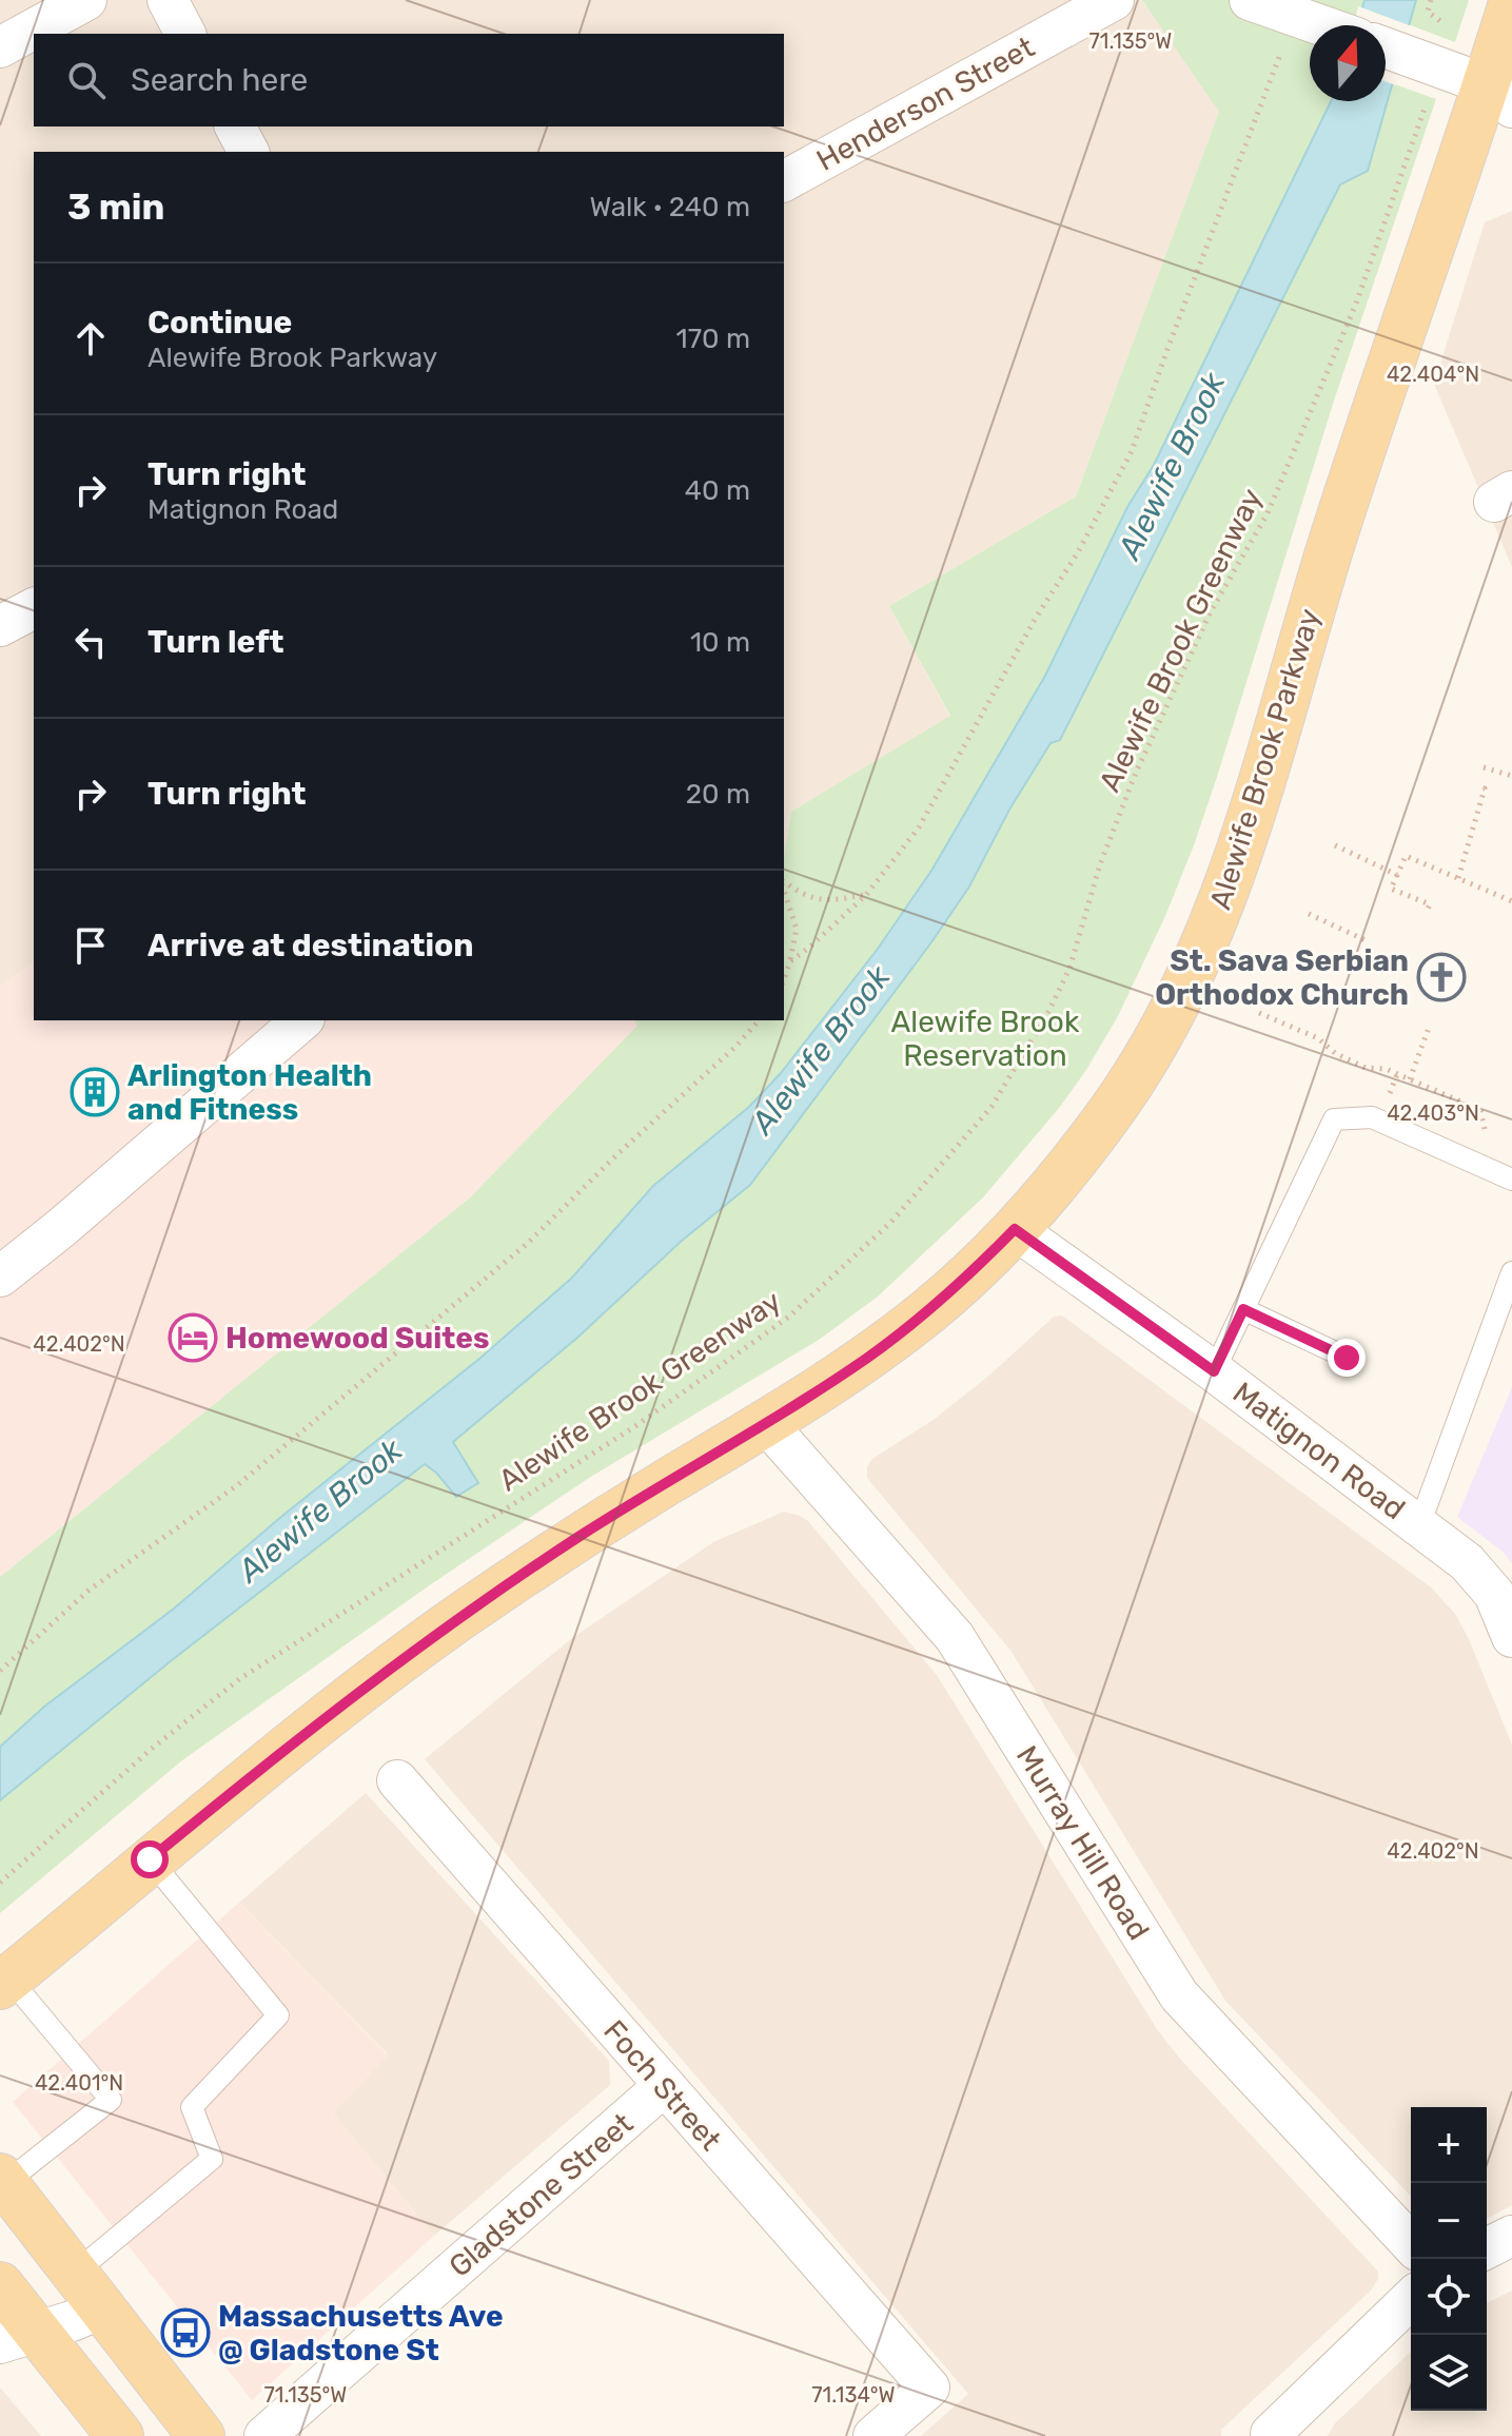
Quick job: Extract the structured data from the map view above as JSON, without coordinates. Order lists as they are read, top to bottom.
{
  "streets": {
    "main road": ["Alewife Brook Parkway"],
    "street": [
      "Henderson Street",
      "Matignon Road",
      "Murray Hill Road",
      "Foch Street",
      "Gladstone Street"
    ],
    "path": ["Alewife Brook Greenway"]
  },
  "crossings": [
    ["Alewife Brook Parkway", "Matignon Road"],
    ["Alewife Brook Parkway", "Murray Hill Road"],
    ["Foch Street", "Gladstone Street"]
  ],
  "water": ["Alewife Brook"],
  "parks": ["Alewife Brook Reservation"],
  "places": {
    "church": ["St. Sava Serbian Orthodox Church"],
    "building": ["Arlington Health and Fitness"],
    "hotel": ["Homewood Suites"],
    "bus stop": ["Massachusetts Ave @ Gladstone St"]
  },
  "north": "top",
  "page": {
    "search": "Search here",
    "heading": ["3 min", "Walk · 240 m"],
    "list": [
      ["Continue", "Alewife Brook Parkway", "170 m"],
      ["Turn right", "Matignon Road", "40 m"],
      ["Turn left", "10 m"],
      ["Turn right", "20 m"],
      "Arrive at destination"
    ],
    "map_buttons": ["+", "−"]
  },
  "coordinates": [
    "71.135°W",
    "42.404°N",
    "42.403°N",
    "42.402°N",
    "42.401°N",
    "71.134°W"
  ]
}
